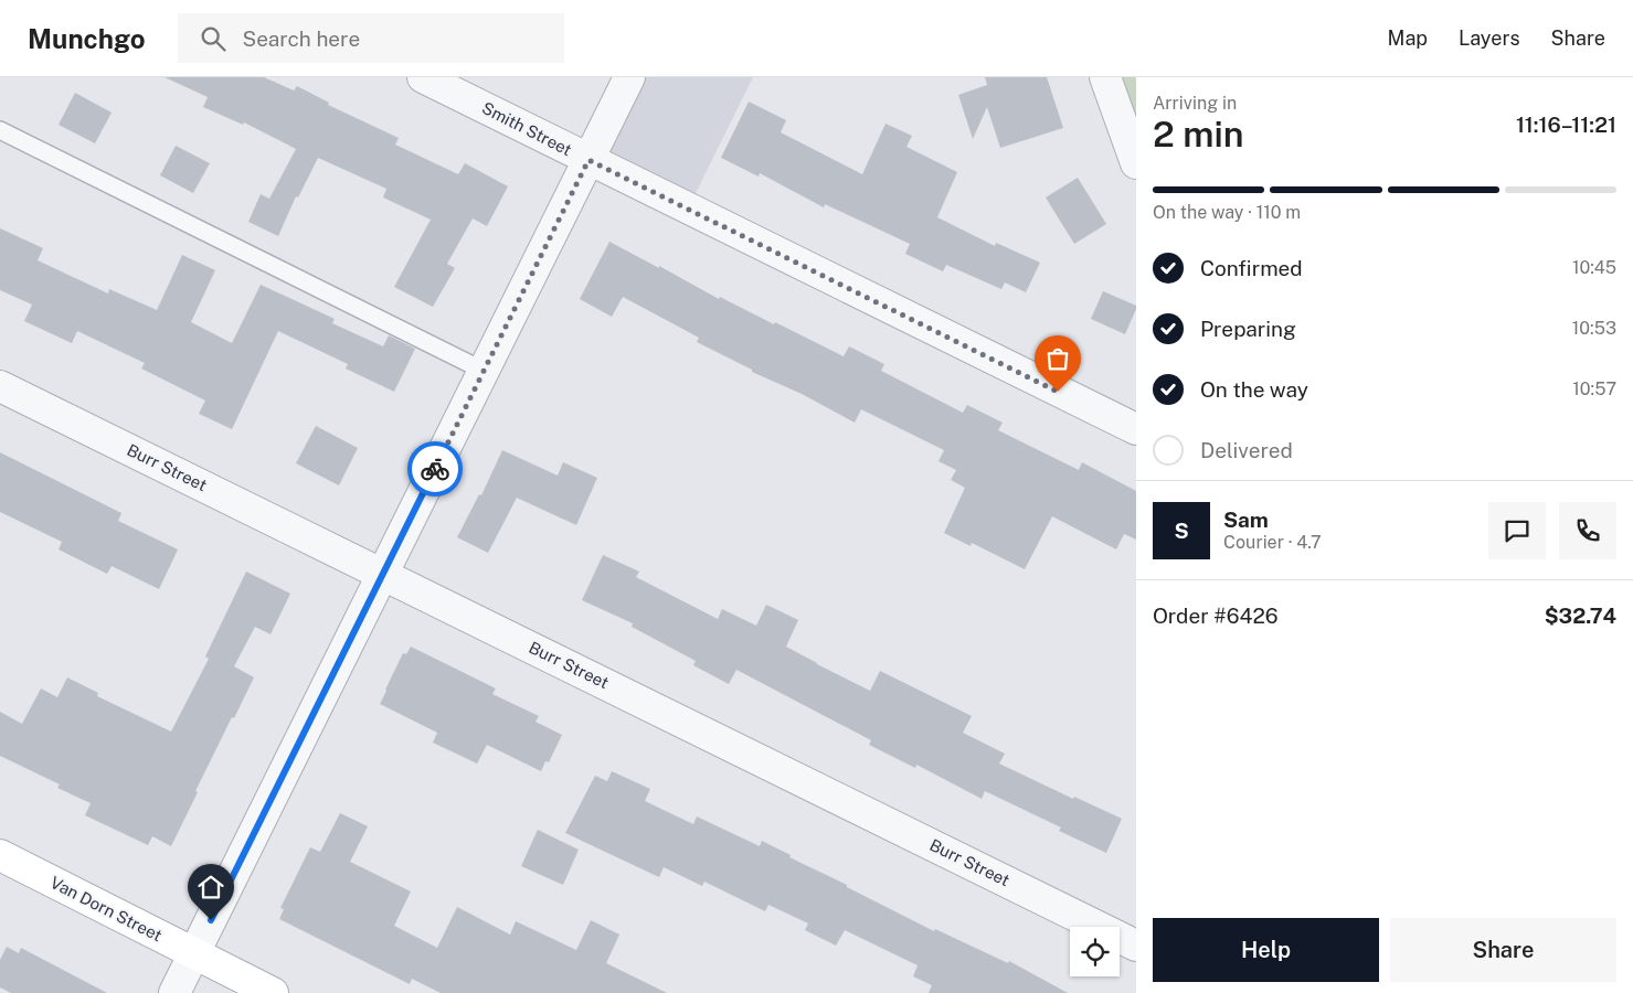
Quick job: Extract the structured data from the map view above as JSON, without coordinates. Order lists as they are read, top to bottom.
{
  "streets": {
    "main road": ["Van Dorn Street"],
    "street": ["Smith Street", "Burr Street"]
  },
  "page": {
    "header": "Munchgo",
    "search": "Search here",
    "nav": ["Map", "Layers", "Share"],
    "heading": ["2 min", "Arriving in", "11:16–11:21"],
    "panel": [
      "Sam",
      "Courier · 4.7",
      "Order #6426",
      "$32.74"
    ],
    "bar": "On the way · 110 m",
    "list": [
      ["Confirmed", "10:45"],
      ["Preparing", "10:53"],
      ["On the way", "10:57"],
      "Delivered"
    ],
    "round": "S",
    "buttons": ["Help", "Share"]
  }
}
